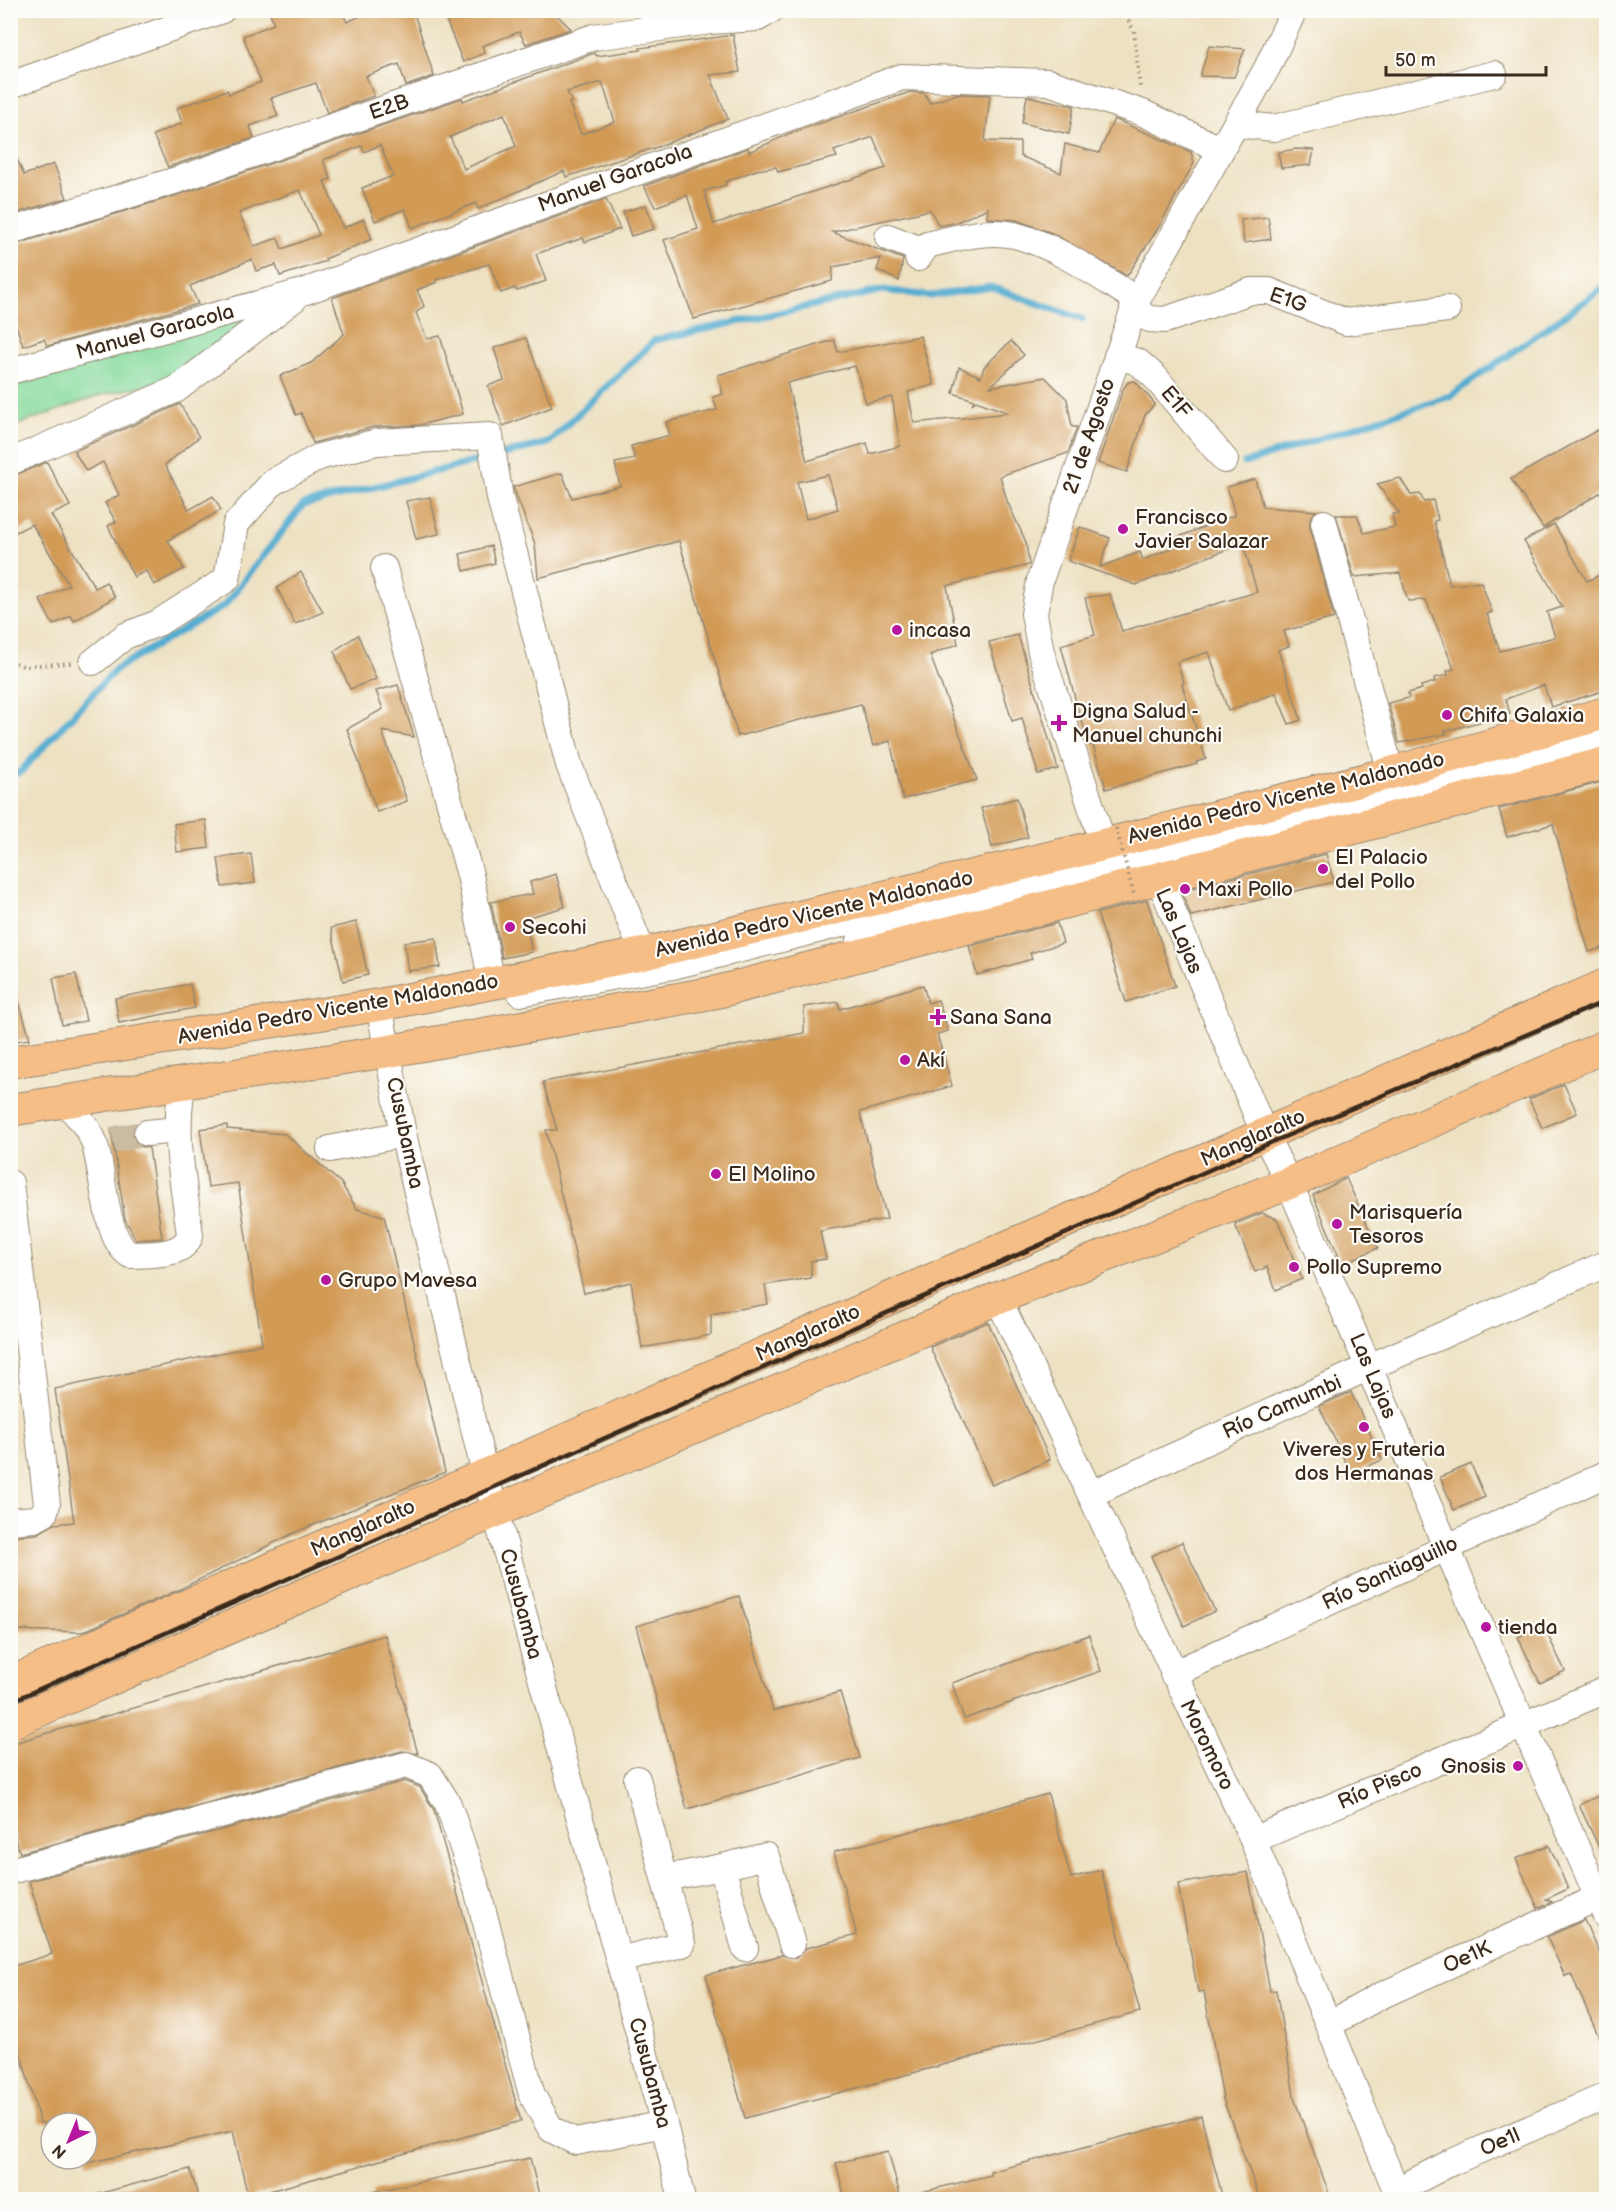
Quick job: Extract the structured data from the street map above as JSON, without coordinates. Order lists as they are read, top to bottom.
{
  "streets": {
    "main road": ["Avenida Pedro Vicente Maldonado", "Manglaralto"],
    "street": [
      "E2B",
      "Manuel Garacola",
      "E1G",
      "E1F",
      "21 de Agosto",
      "Las Lajas",
      "Cusubamba",
      "Río Camumbi",
      "Río Santiaguillo",
      "Moromoro",
      "Río Pisco",
      "Oe1K",
      "Oe1l"
    ]
  },
  "crossings": [
    ["Manuel Garacola", "21 de Agosto"],
    ["E1G", "21 de Agosto"],
    ["E1F", "21 de Agosto"],
    ["21 de Agosto", "Avenida Pedro Vicente Maldonado"],
    ["21 de Agosto", "Las Lajas"],
    ["Avenida Pedro Vicente Maldonado", "Las Lajas"],
    ["Avenida Pedro Vicente Maldonado", "Cusubamba"],
    ["Las Lajas", "Manglaralto"],
    ["Las Lajas", "Río Camumbi"],
    ["Las Lajas", "Río Santiaguillo"],
    ["Las Lajas", "Río Pisco"],
    ["Las Lajas", "Oe1K"],
    ["Cusubamba", "Manglaralto"],
    ["Manglaralto", "Moromoro"],
    ["Río Camumbi", "Moromoro"],
    ["Río Santiaguillo", "Moromoro"],
    ["Moromoro", "Río Pisco"],
    ["Moromoro", "Oe1K"],
    ["Moromoro", "Oe1l"]
  ],
  "places": {
    "other": [
      "Francisco Javier Salazar",
      "incasa",
      "Chifa Galaxia",
      "El Palacio del Pollo",
      "Maxi Pollo",
      "Secohi",
      "Akí",
      "El Molino",
      "Marisquería Tesoros",
      "Pollo Supremo",
      "Grupo Mavesa",
      "Viveres y Fruteria dos Hermanas",
      "tienda",
      "Gnosis"
    ],
    "health": ["Digna Salud - Manuel chunchi", "Sana Sana"]
  },
  "scale_bar": "50 m",
  "north": "bottom left"
}
